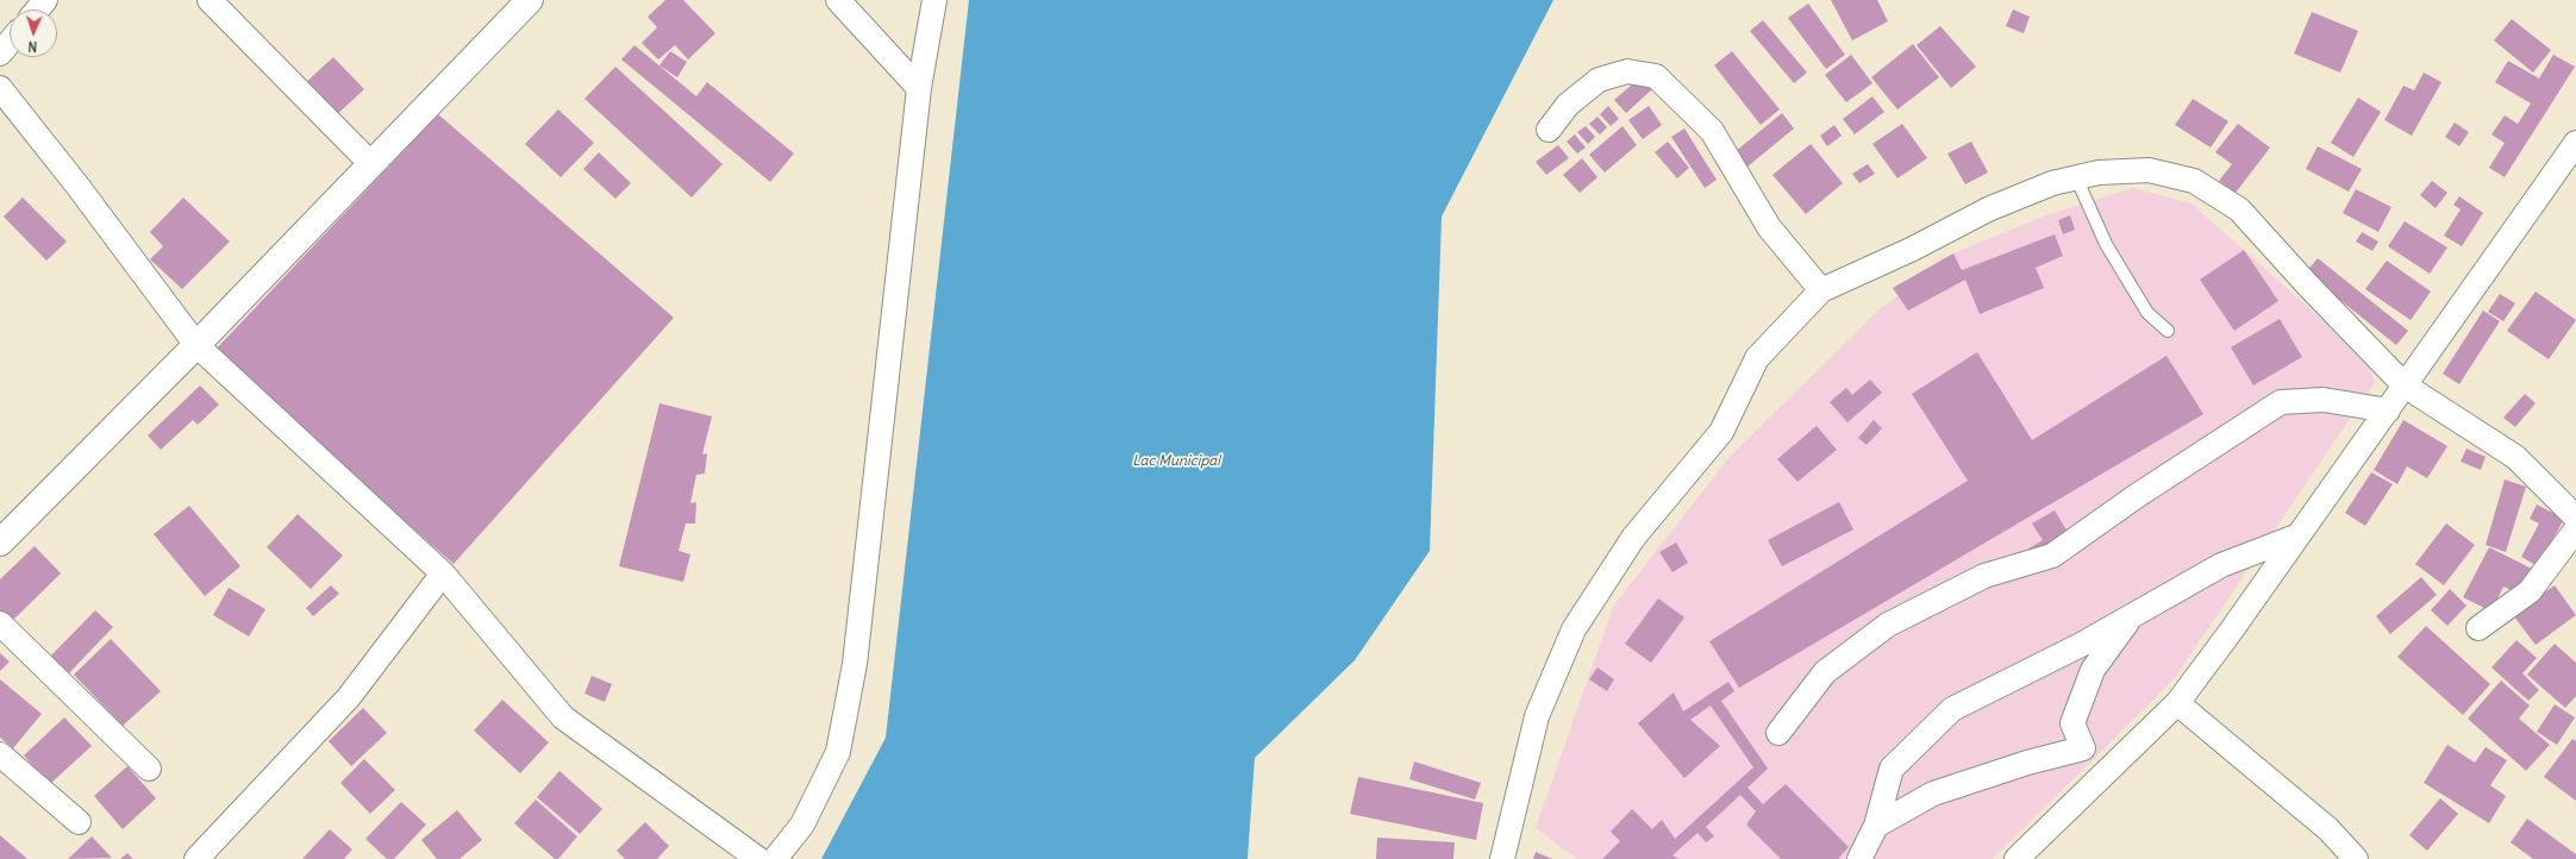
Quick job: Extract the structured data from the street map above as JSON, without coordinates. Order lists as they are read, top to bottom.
{
  "water": ["Lac Municipal"],
  "north": "bottom"
}
